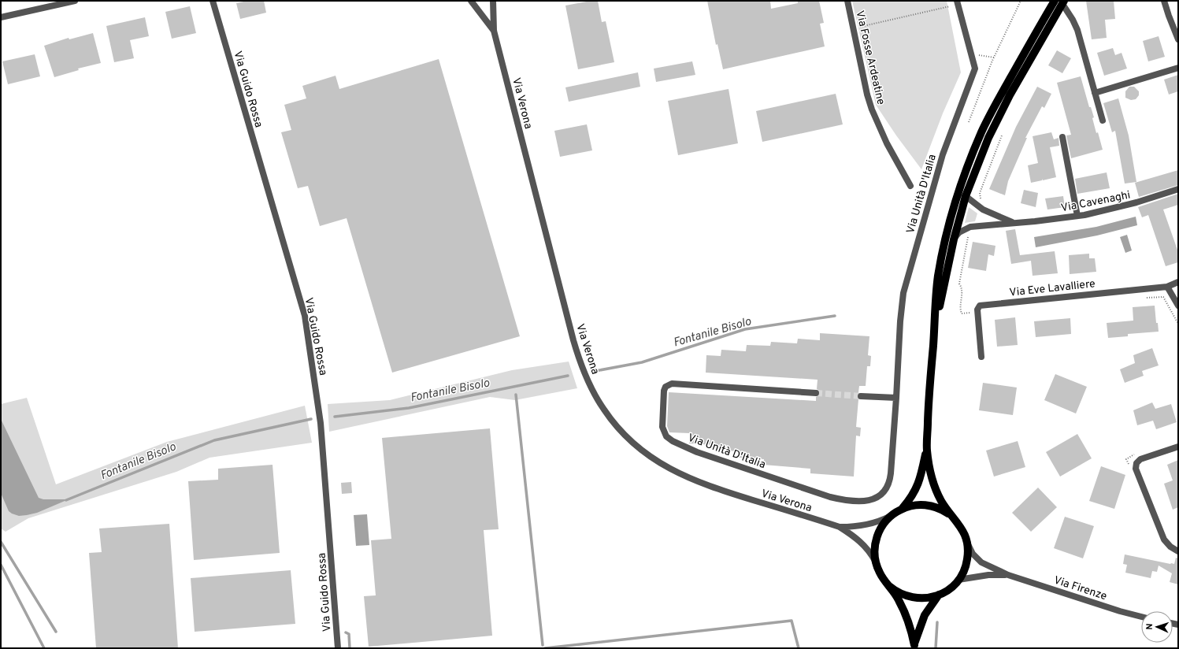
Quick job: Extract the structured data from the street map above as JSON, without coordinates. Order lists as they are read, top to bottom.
{
  "streets": {
    "street": [
      "Via Fosse Ardeatine",
      "Via Guido Rossa",
      "Via Verona",
      "Via Unità D'Italia",
      "Via Cavenaghi",
      "Via Eve Lavalliere",
      "Via Firenze"
    ]
  },
  "crossings": [
    ["Via Verona", "Via Firenze"]
  ],
  "water": ["Fontanile Bisolo"],
  "north": "left"
}
